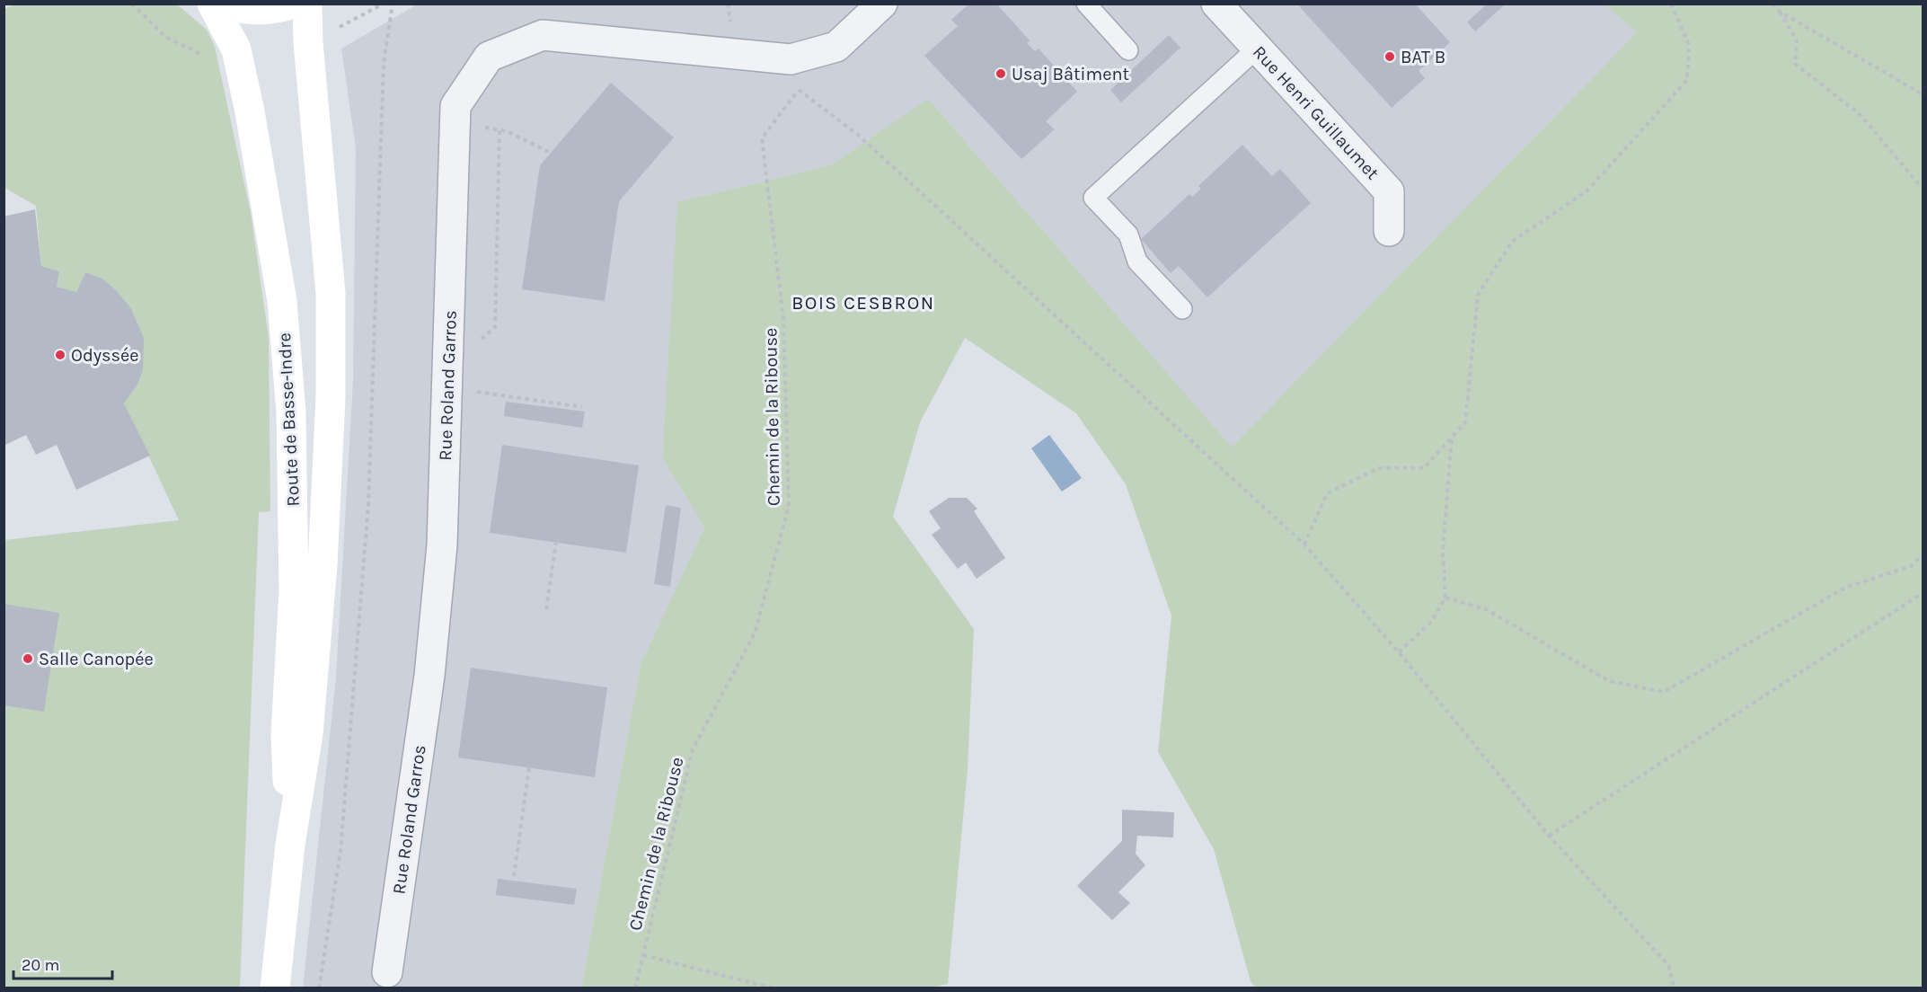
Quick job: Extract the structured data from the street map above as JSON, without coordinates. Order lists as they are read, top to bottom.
{
  "streets": {
    "main road": ["Route de Basse-Indre"],
    "street": ["Rue Henri Guillaumet", "Rue Roland Garros"],
    "path": ["Chemin de la Ribouse"]
  },
  "districts": ["BOIS CESBRON"],
  "places": [
    "BAT B",
    "Usaj Bâtiment",
    "Odyssée",
    "Salle Canopée"
  ],
  "scale_bar": "20 m"
}
